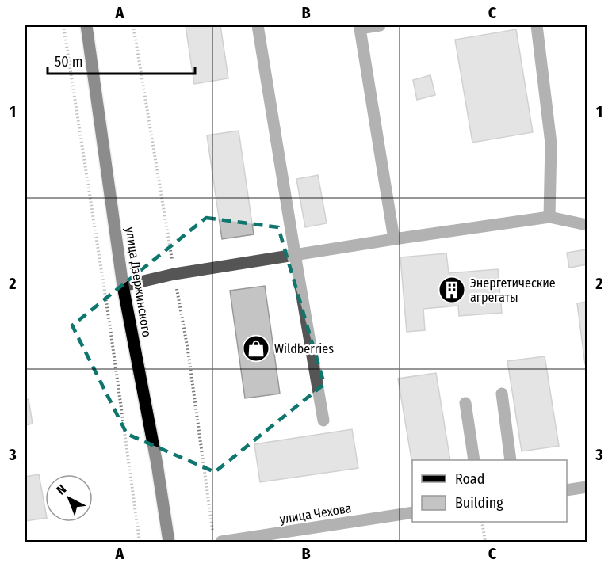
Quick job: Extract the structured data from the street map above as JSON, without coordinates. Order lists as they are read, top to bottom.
{
  "streets": {
    "main road": ["улица Дзержинского"],
    "street": ["улица Чехова"]
  },
  "places": {
    "building": ["Энергетические агрегаты"],
    "shop": ["Wildberries"]
  },
  "legend": ["Road", "Building"],
  "scale_bar": "50 m",
  "north": "top left",
  "grid": {
    "columns": ["A", "B", "C"],
    "rows": ["1", "2", "3"]
  }
}
